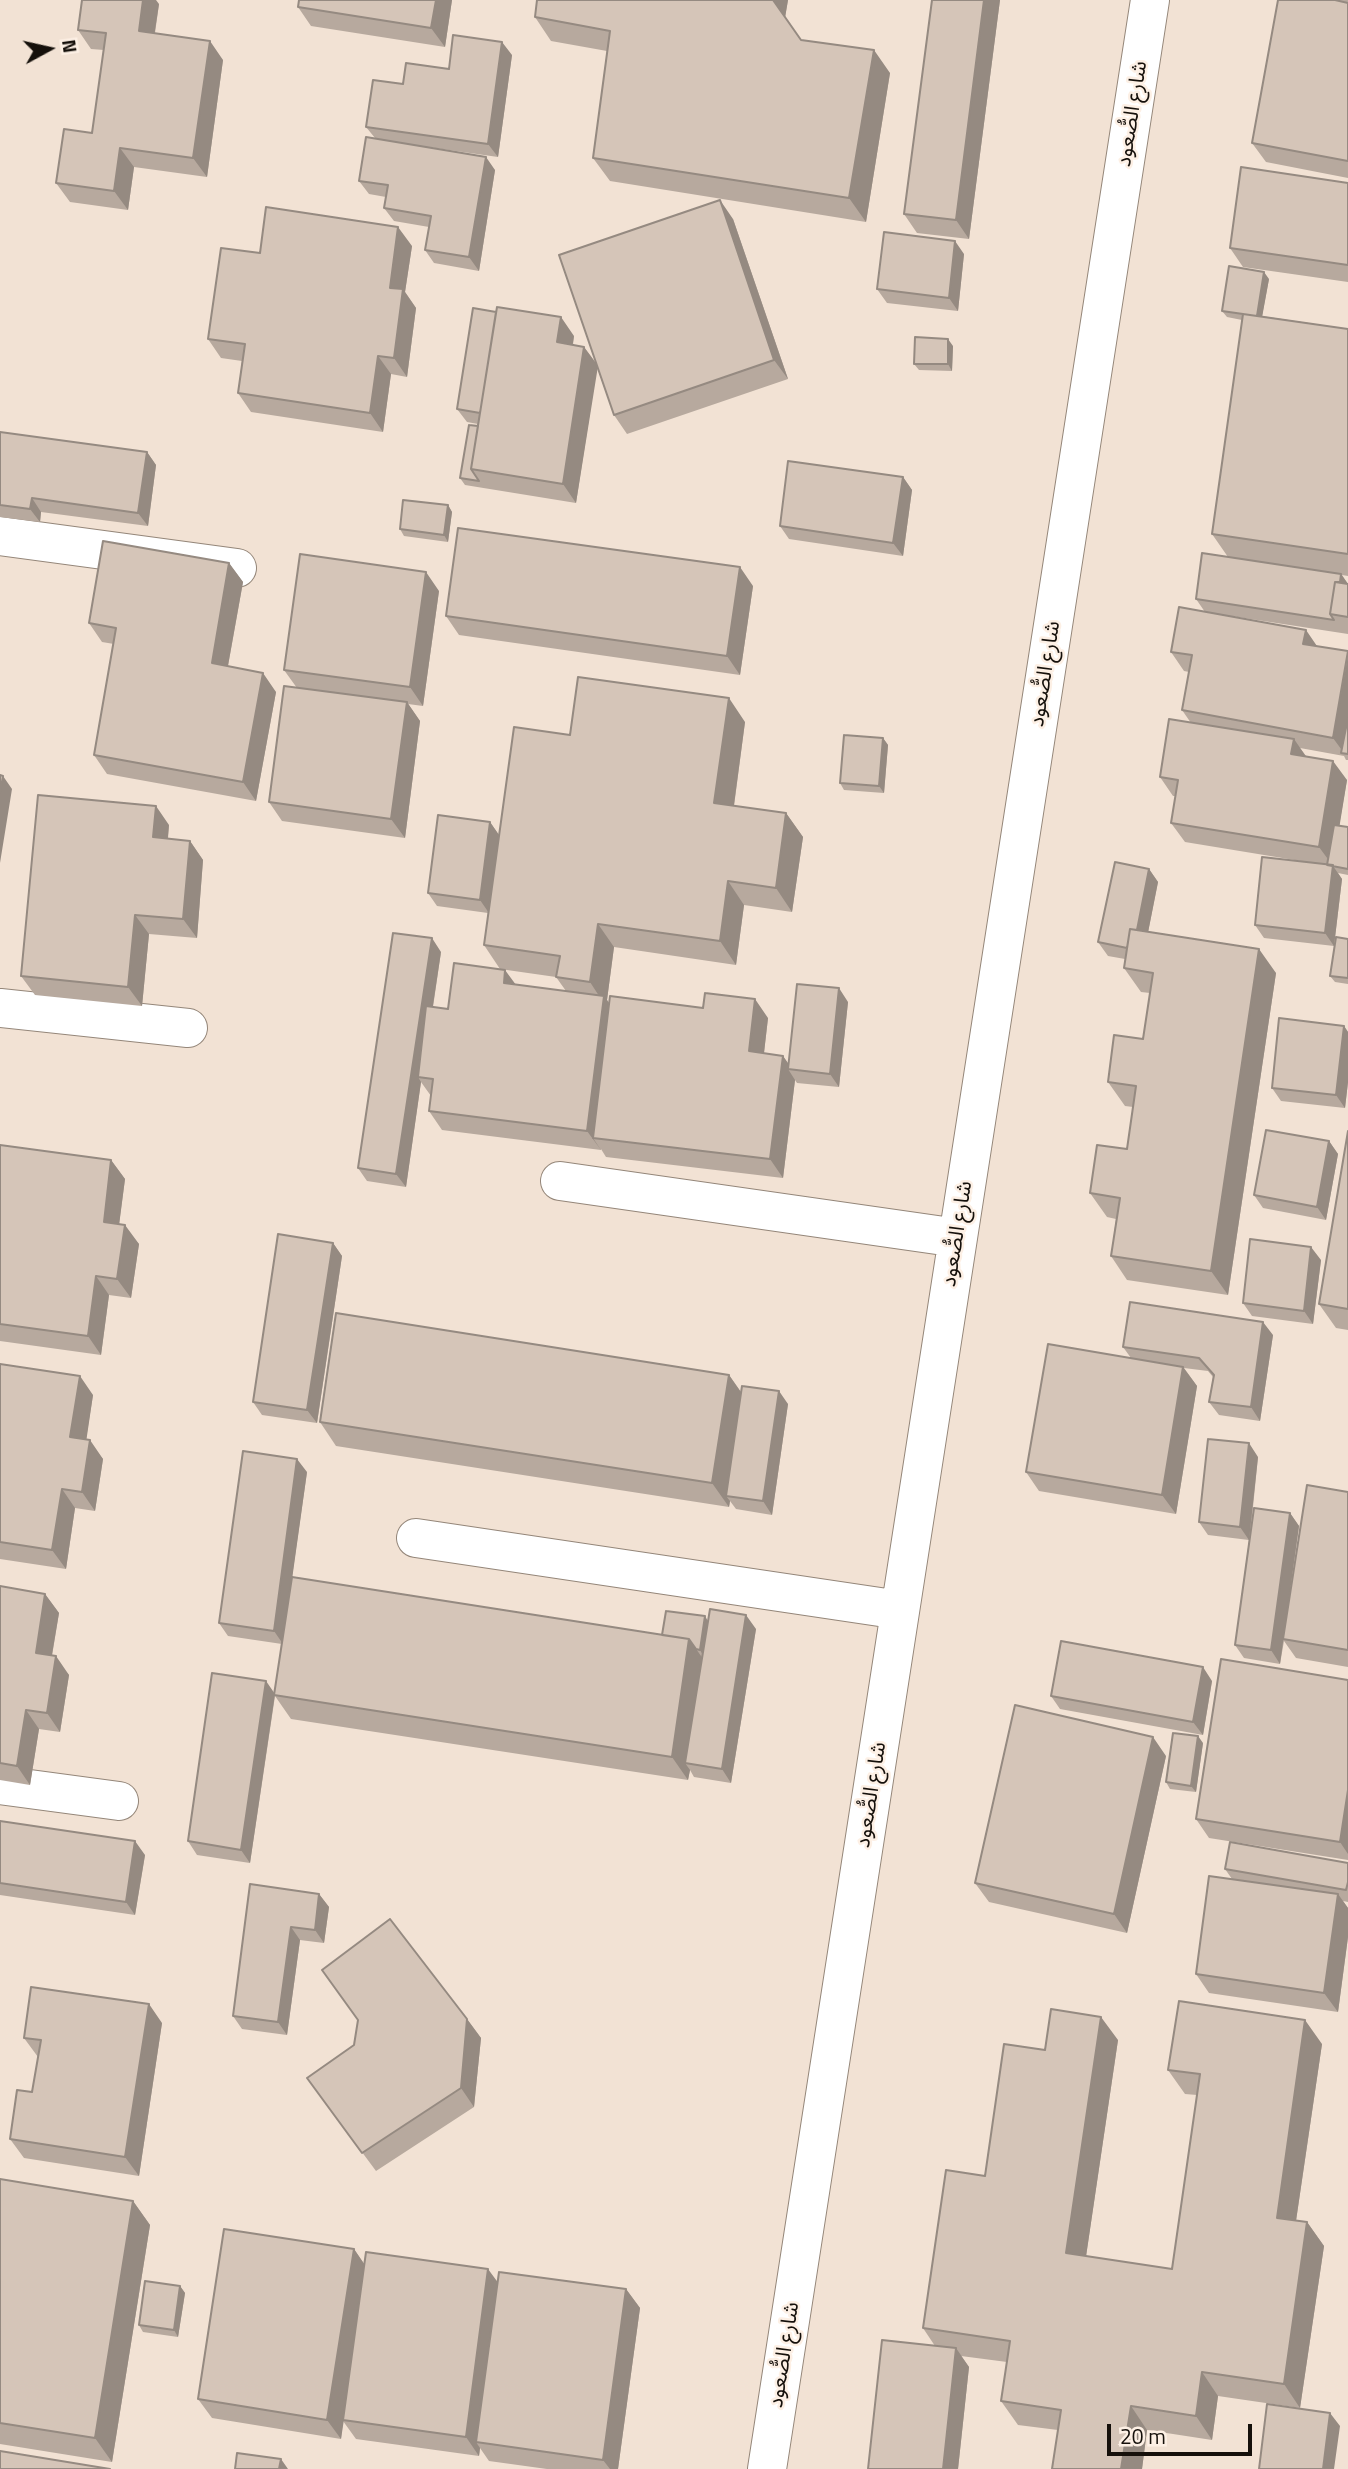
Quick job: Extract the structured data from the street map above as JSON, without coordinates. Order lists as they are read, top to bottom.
{
  "streets": {
    "street": ["شارع الصُّعود"]
  },
  "scale_bar": "20 m",
  "north": "right"
}
